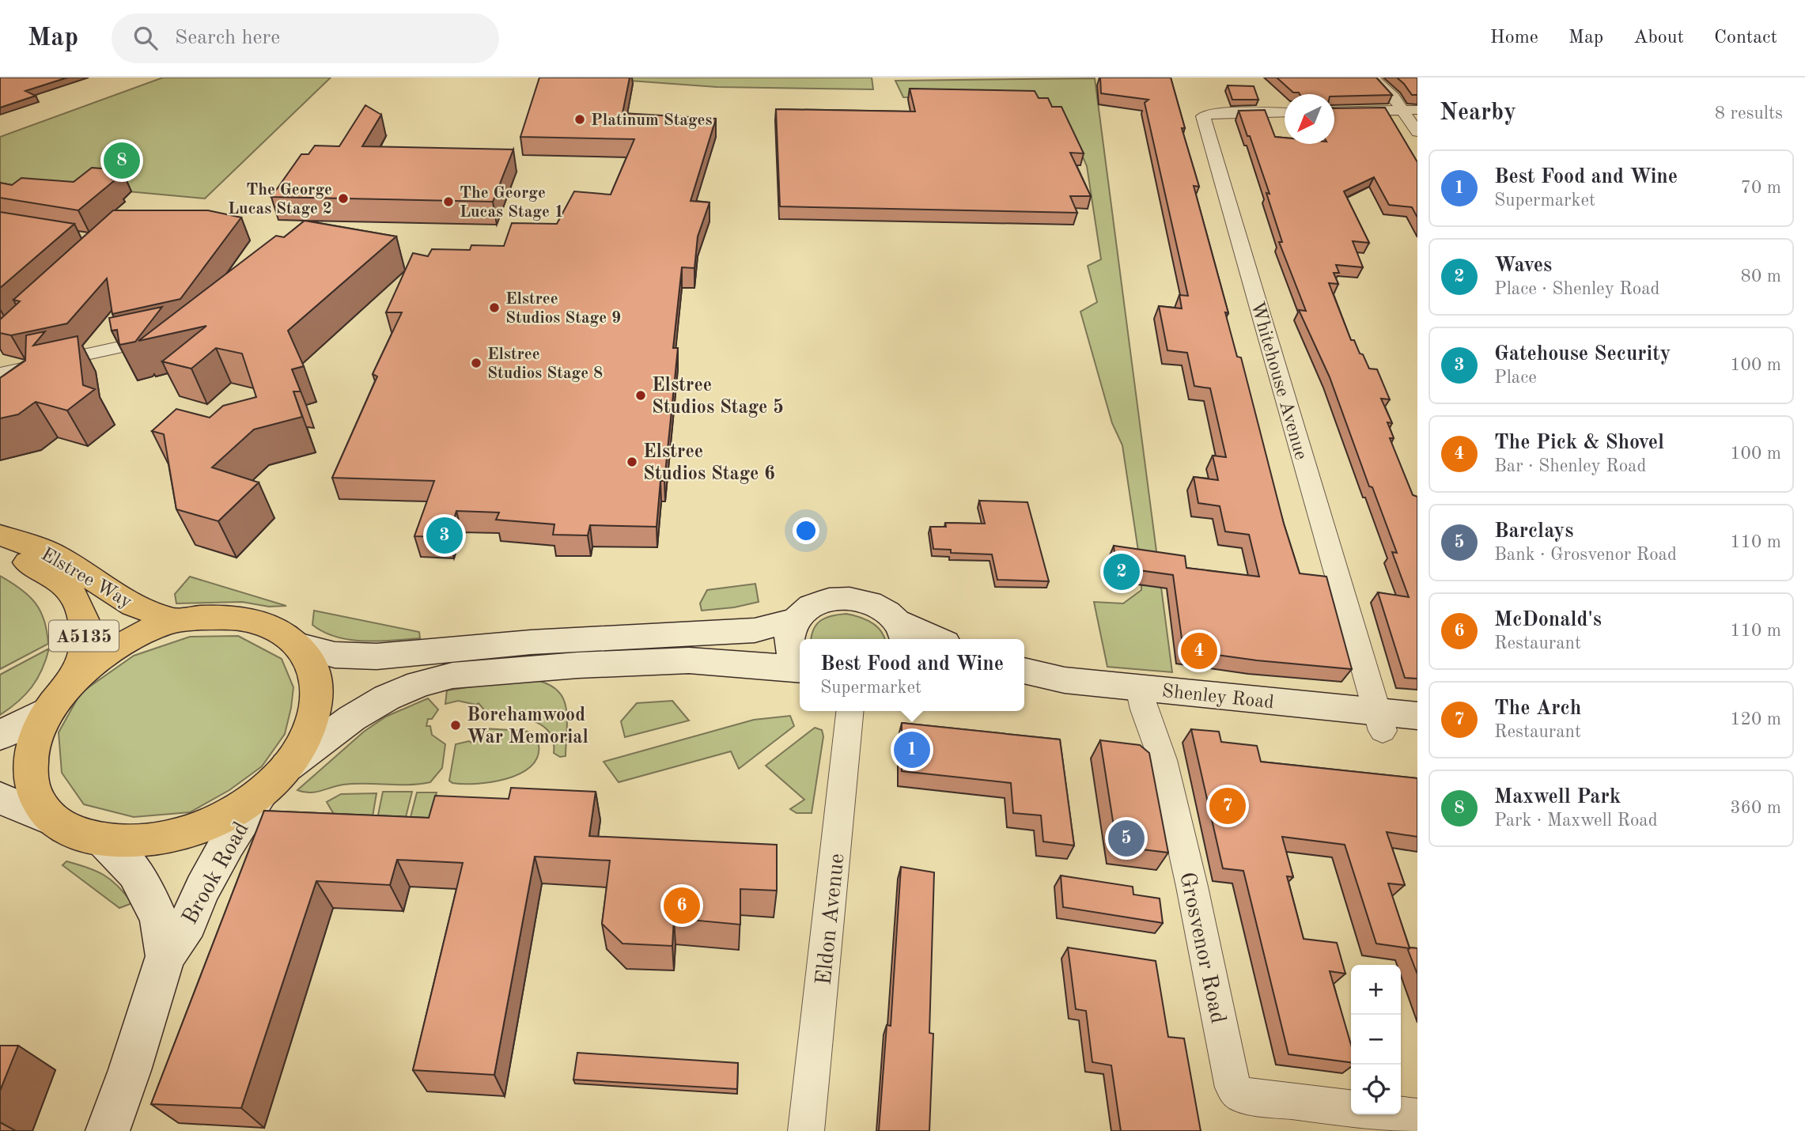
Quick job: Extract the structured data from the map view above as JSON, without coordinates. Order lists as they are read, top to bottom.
{
  "streets": {
    "main road": [
      "Elstree Way",
      "A5135",
      "Shenley Road",
      "Brook Road"
    ],
    "street": ["Whitehouse Avenue", "Eldon Avenue", "Grosvenor Road"]
  },
  "crossings": [
    ["Whitehouse Avenue", "Shenley Road"],
    ["Shenley Road", "Grosvenor Road"]
  ],
  "places": [
    "Platinum Stages",
    "The George Lucas Stage 2",
    "The George Lucas Stage 1",
    "Elstree Studios Stage 9",
    "Elstree Studios Stage 8",
    "Elstree Studios Stage 5",
    "Elstree Studios Stage 6",
    "Borehamwood War Memorial"
  ],
  "north": "bottom left",
  "page": {
    "header": "Map",
    "search": "Search here",
    "nav": [
      "Home",
      "Map",
      "About",
      "Contact"
    ],
    "heading": ["Nearby", "8 results"],
    "pins": [
      "8",
      "3",
      "2",
      "4",
      "1",
      "7",
      "5",
      "6"
    ],
    "list": [
      {
        "mark": "1",
        "name": "Best Food and Wine",
        "note": "Supermarket",
        "value": "70 m"
      },
      {
        "mark": "2",
        "name": "Waves",
        "note": "Place · Shenley Road",
        "value": "80 m"
      },
      {
        "mark": "3",
        "name": "Gatehouse Security",
        "note": "Place",
        "value": "100 m"
      },
      {
        "mark": "4",
        "name": "The Pick & Shovel",
        "note": "Bar · Shenley Road",
        "value": "100 m"
      },
      {
        "mark": "5",
        "name": "Barclays",
        "note": "Bank · Grosvenor Road",
        "value": "110 m"
      },
      {
        "mark": "6",
        "name": "McDonald's",
        "note": "Restaurant",
        "value": "110 m"
      },
      {
        "mark": "7",
        "name": "The Arch",
        "note": "Restaurant",
        "value": "120 m"
      },
      {
        "mark": "8",
        "name": "Maxwell Park",
        "note": "Park · Maxwell Road",
        "value": "360 m"
      }
    ],
    "popup": ["Best Food and Wine", "Supermarket"],
    "map_buttons": ["+", "−"]
  }
}
